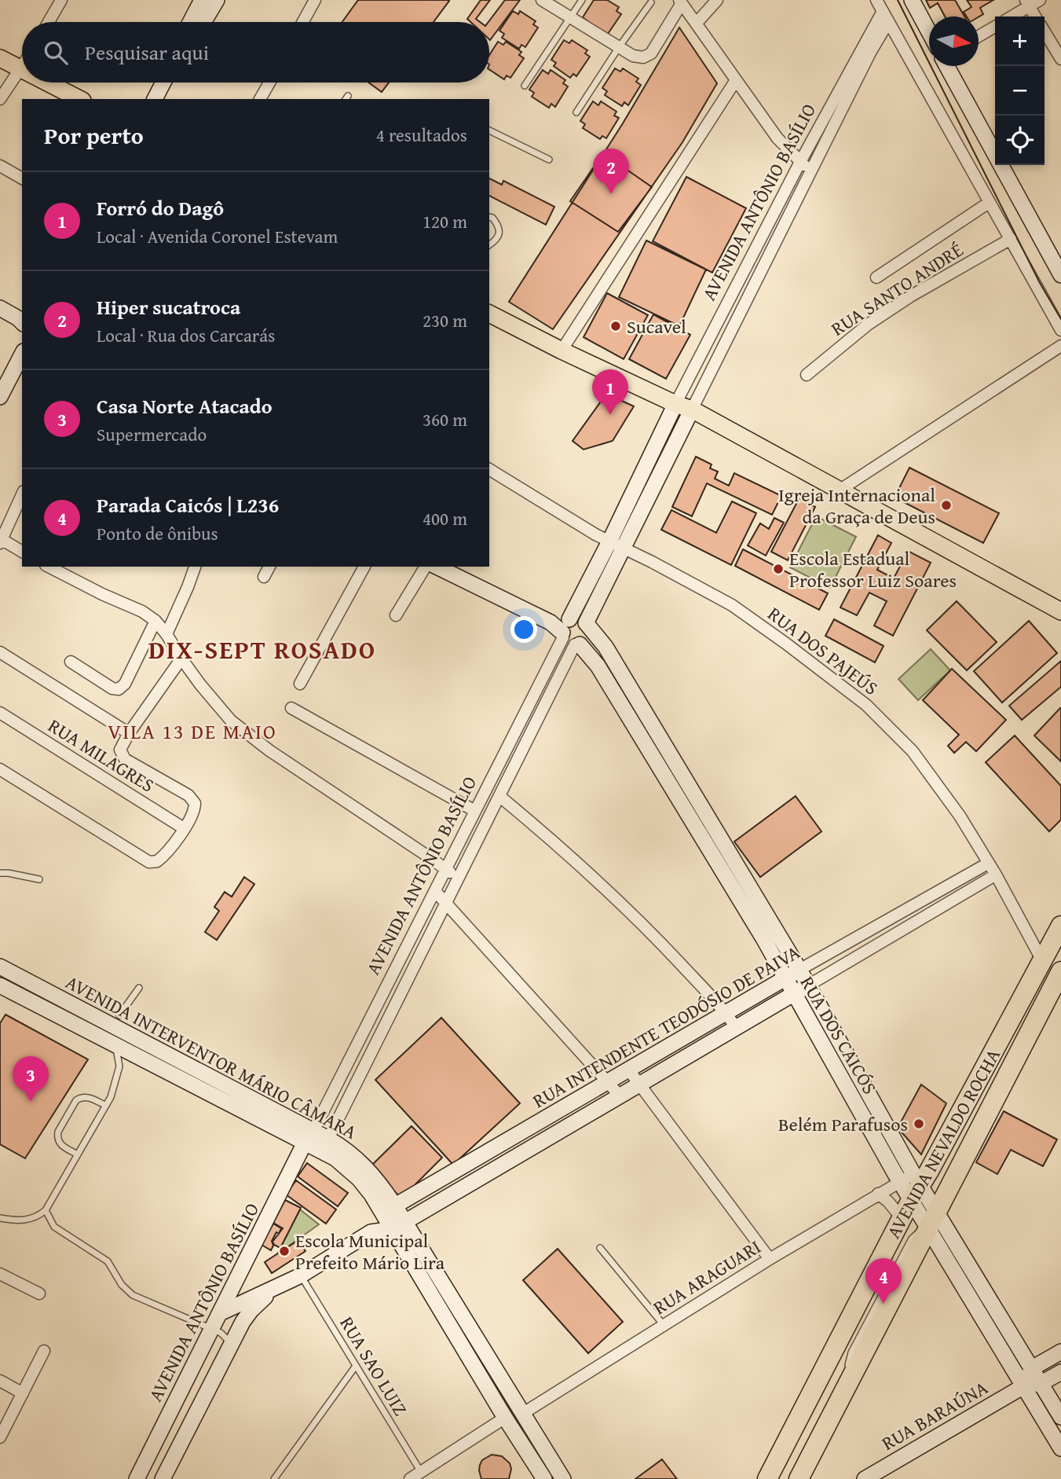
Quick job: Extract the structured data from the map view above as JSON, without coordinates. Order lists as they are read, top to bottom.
{
  "streets": {
    "highway": ["AVENIDA NEVALDO ROCHA"],
    "street": [
      "AVENIDA ANTÔNIO BASÍLIO",
      "RUA SANTO ANDRÉ",
      "RUA DOS PAJEÚS",
      "RUA MILAGRES",
      "RUA INTENDENTE TEODÓSIO DE PAIVA",
      "RUA DOS CAICÓS",
      "AVENIDA INTERVENTOR MÁRIO CÂMARA",
      "RUA ARAGUARI",
      "RUA BARAÚNA"
    ],
    "lane": ["RUA SAO LUIZ"]
  },
  "crossings": [
    ["AVENIDA ANTÔNIO BASÍLIO", "RUA DOS PAJEÚS"],
    ["AVENIDA ANTÔNIO BASÍLIO", "RUA INTENDENTE TEODÓSIO DE PAIVA"],
    ["AVENIDA ANTÔNIO BASÍLIO", "RUA DOS CAICÓS"],
    ["AVENIDA ANTÔNIO BASÍLIO", "AVENIDA INTERVENTOR MÁRIO CÂMARA"],
    ["RUA DOS PAJEÚS", "RUA INTENDENTE TEODÓSIO DE PAIVA"],
    ["RUA DOS PAJEÚS", "AVENIDA NEVALDO ROCHA"],
    ["RUA INTENDENTE TEODÓSIO DE PAIVA", "RUA DOS CAICÓS"],
    ["RUA INTENDENTE TEODÓSIO DE PAIVA", "AVENIDA INTERVENTOR MÁRIO CÂMARA"],
    ["RUA INTENDENTE TEODÓSIO DE PAIVA", "RUA SAO LUIZ"],
    ["RUA DOS CAICÓS", "AVENIDA NEVALDO ROCHA"],
    ["RUA DOS CAICÓS", "RUA ARAGUARI"],
    ["RUA DOS CAICÓS", "RUA BARAÚNA"],
    ["AVENIDA INTERVENTOR MÁRIO CÂMARA", "RUA ARAGUARI"],
    ["AVENIDA NEVALDO ROCHA", "RUA ARAGUARI"]
  ],
  "districts": ["DIX-SEPT ROSADO", "VILA 13 DE MAIO"],
  "places": [
    "Sucavel",
    "Igreja Internacional da Graça de Deus",
    "Escola Estadual Professor Luiz Soares",
    "Belém Parafusos",
    "Escola Municipal Prefeito Mário Lira"
  ],
  "north": "right",
  "page": {
    "map_buttons": ["+", "−"],
    "search": "Pesquisar aqui",
    "heading": ["Por perto", "4 resultados"],
    "pins": [
      "2",
      "1",
      "3",
      "4"
    ],
    "list": [
      {
        "mark": "1",
        "name": "Forró do Dagô",
        "note": "Local · Avenida Coronel Estevam",
        "value": "120 m"
      },
      {
        "mark": "2",
        "name": "Hiper sucatroca",
        "note": "Local · Rua dos Carcarás",
        "value": "230 m"
      },
      {
        "mark": "3",
        "name": "Casa Norte Atacado",
        "note": "Supermercado",
        "value": "360 m"
      },
      {
        "mark": "4",
        "name": "Parada Caicós | L236",
        "note": "Ponto de ônibus",
        "value": "400 m"
      }
    ]
  }
}
